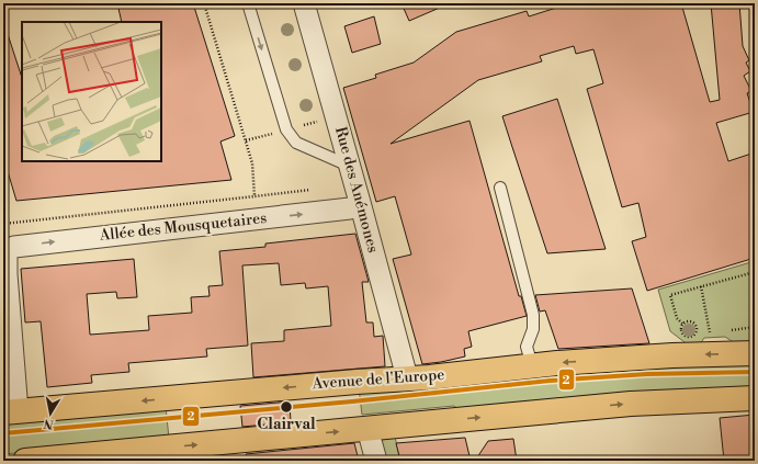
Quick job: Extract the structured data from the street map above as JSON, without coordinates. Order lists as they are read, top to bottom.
{
  "streets": {
    "main road": ["Avenue de l'Europe"],
    "street": ["Rue des Anémones", "Allée des Mousquetaires"]
  },
  "crossings": [
    ["Rue des Anémones", "Allée des Mousquetaires"],
    ["Rue des Anémones", "Avenue de l'Europe"]
  ],
  "one_way": ["Allée des Mousquetaires"],
  "places": ["Clairval"],
  "lines": ["transit line 2"],
  "north": "bottom"
}
